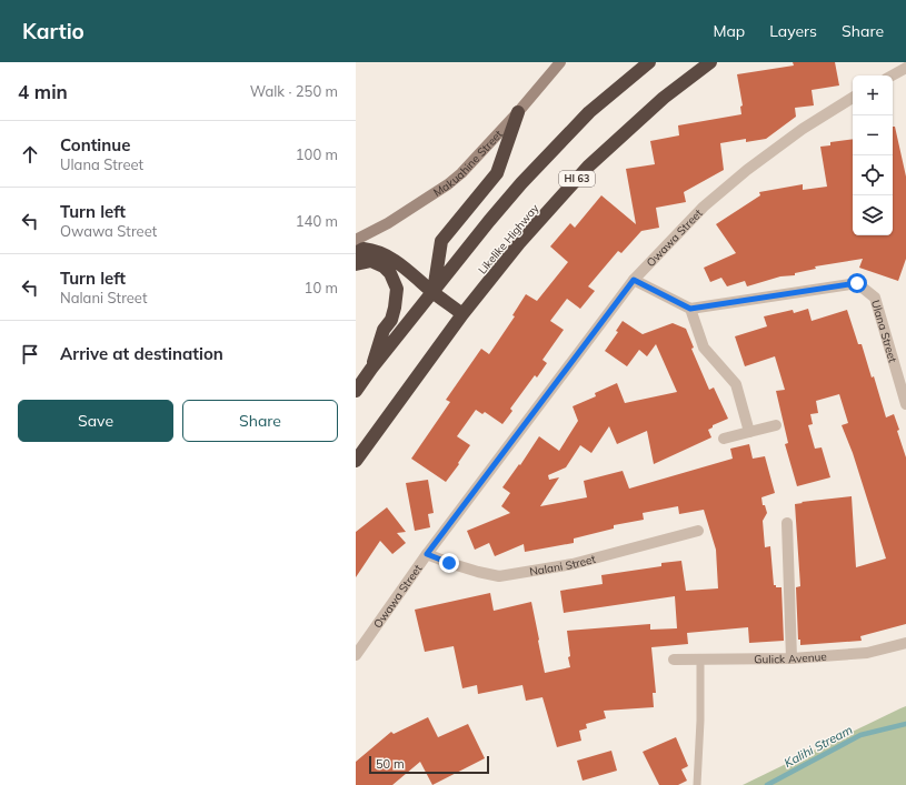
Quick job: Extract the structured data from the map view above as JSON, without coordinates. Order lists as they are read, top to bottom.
{
  "streets": {
    "highway": ["HI 63", "Likelike Highway"],
    "street": [
      "Makuahine Street",
      "Owawa Street",
      "Ulana Street",
      "Nalani Street",
      "Gulick Avenue"
    ]
  },
  "crossings": [
    ["Owawa Street", "Nalani Street"]
  ],
  "water": ["Kalihi Stream"],
  "scale_bar": "50 m",
  "page": {
    "header": "Kartio",
    "nav": ["Map", "Layers", "Share"],
    "heading": ["4 min", "Walk · 250 m"],
    "map_buttons": ["+", "−"],
    "list": [
      ["Continue", "Ulana Street", "100 m"],
      ["Turn left", "Owawa Street", "140 m"],
      ["Turn left", "Nalani Street", "10 m"],
      "Arrive at destination"
    ],
    "buttons": ["Save", "Share"],
    "scale": "50 m"
  }
}
